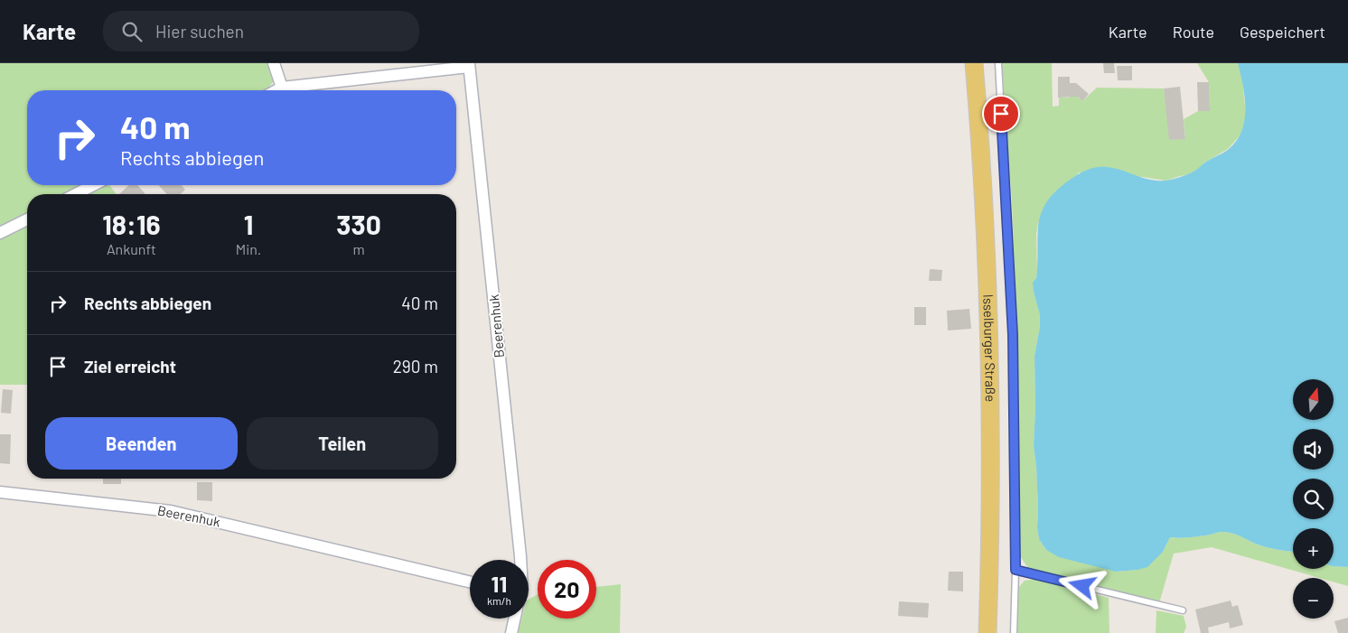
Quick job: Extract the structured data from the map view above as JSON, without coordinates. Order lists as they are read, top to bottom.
{
  "streets": {
    "main road": ["Isselburger Straße"],
    "street": ["Beerenhuk"]
  },
  "north": "top",
  "page": {
    "header": "Karte",
    "search": "Hier suchen",
    "nav": ["Karte", "Route", "Gespeichert"],
    "turn": ["40 m", "Rechts abbiegen"],
    "eta": [
      "18:16",
      "Ankunft",
      "1",
      "Min.",
      "330",
      "m"
    ],
    "list": [
      {
        "name": "Rechts abbiegen",
        "value": "40 m"
      },
      {
        "name": "Ziel erreicht",
        "value": "290 m"
      }
    ],
    "map_buttons": ["+", "−"],
    "buttons": ["Beenden", "Teilen"],
    "speed": "11 km/h",
    "limit": "20"
  }
}
